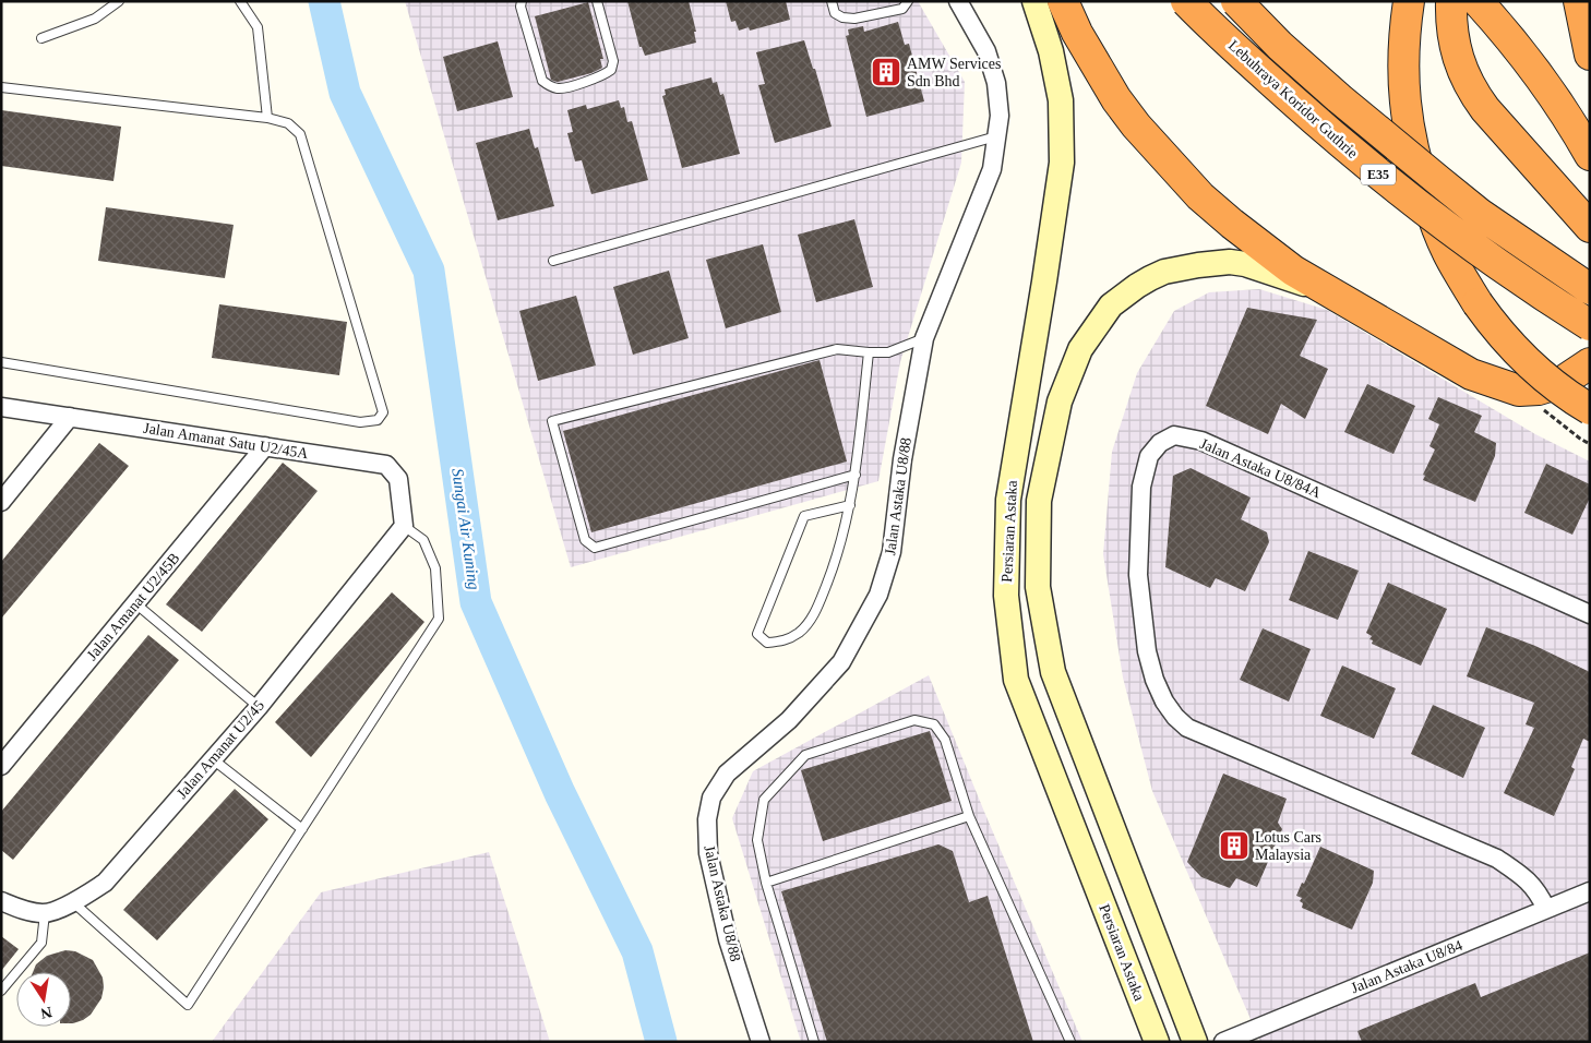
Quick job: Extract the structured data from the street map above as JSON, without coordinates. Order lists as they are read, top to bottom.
{
  "streets": {
    "highway": ["Lebuhraya Koridor Guthrie", "E35"],
    "main road": ["Persiaran Astaka"],
    "street": [
      "Jalan Amanat Satu U2/45A",
      "Jalan Astaka U8/84A",
      "Jalan Astaka U8/88",
      "Jalan Amanat U2/45B",
      "Jalan Amanat U2/45",
      "Jalan Astaka U8/84"
    ]
  },
  "crossings": [
    ["Jalan Amanat Satu U2/45A", "Jalan Amanat U2/45B"],
    ["Jalan Amanat Satu U2/45A", "Jalan Amanat U2/45"],
    ["Jalan Astaka U8/84A", "Jalan Astaka U8/84"]
  ],
  "water": ["Sungai Air Kuning"],
  "places": {
    "building": ["AMW Services Sdn Bhd", "Lotus Cars Malaysia"]
  },
  "north": "bottom"
}
